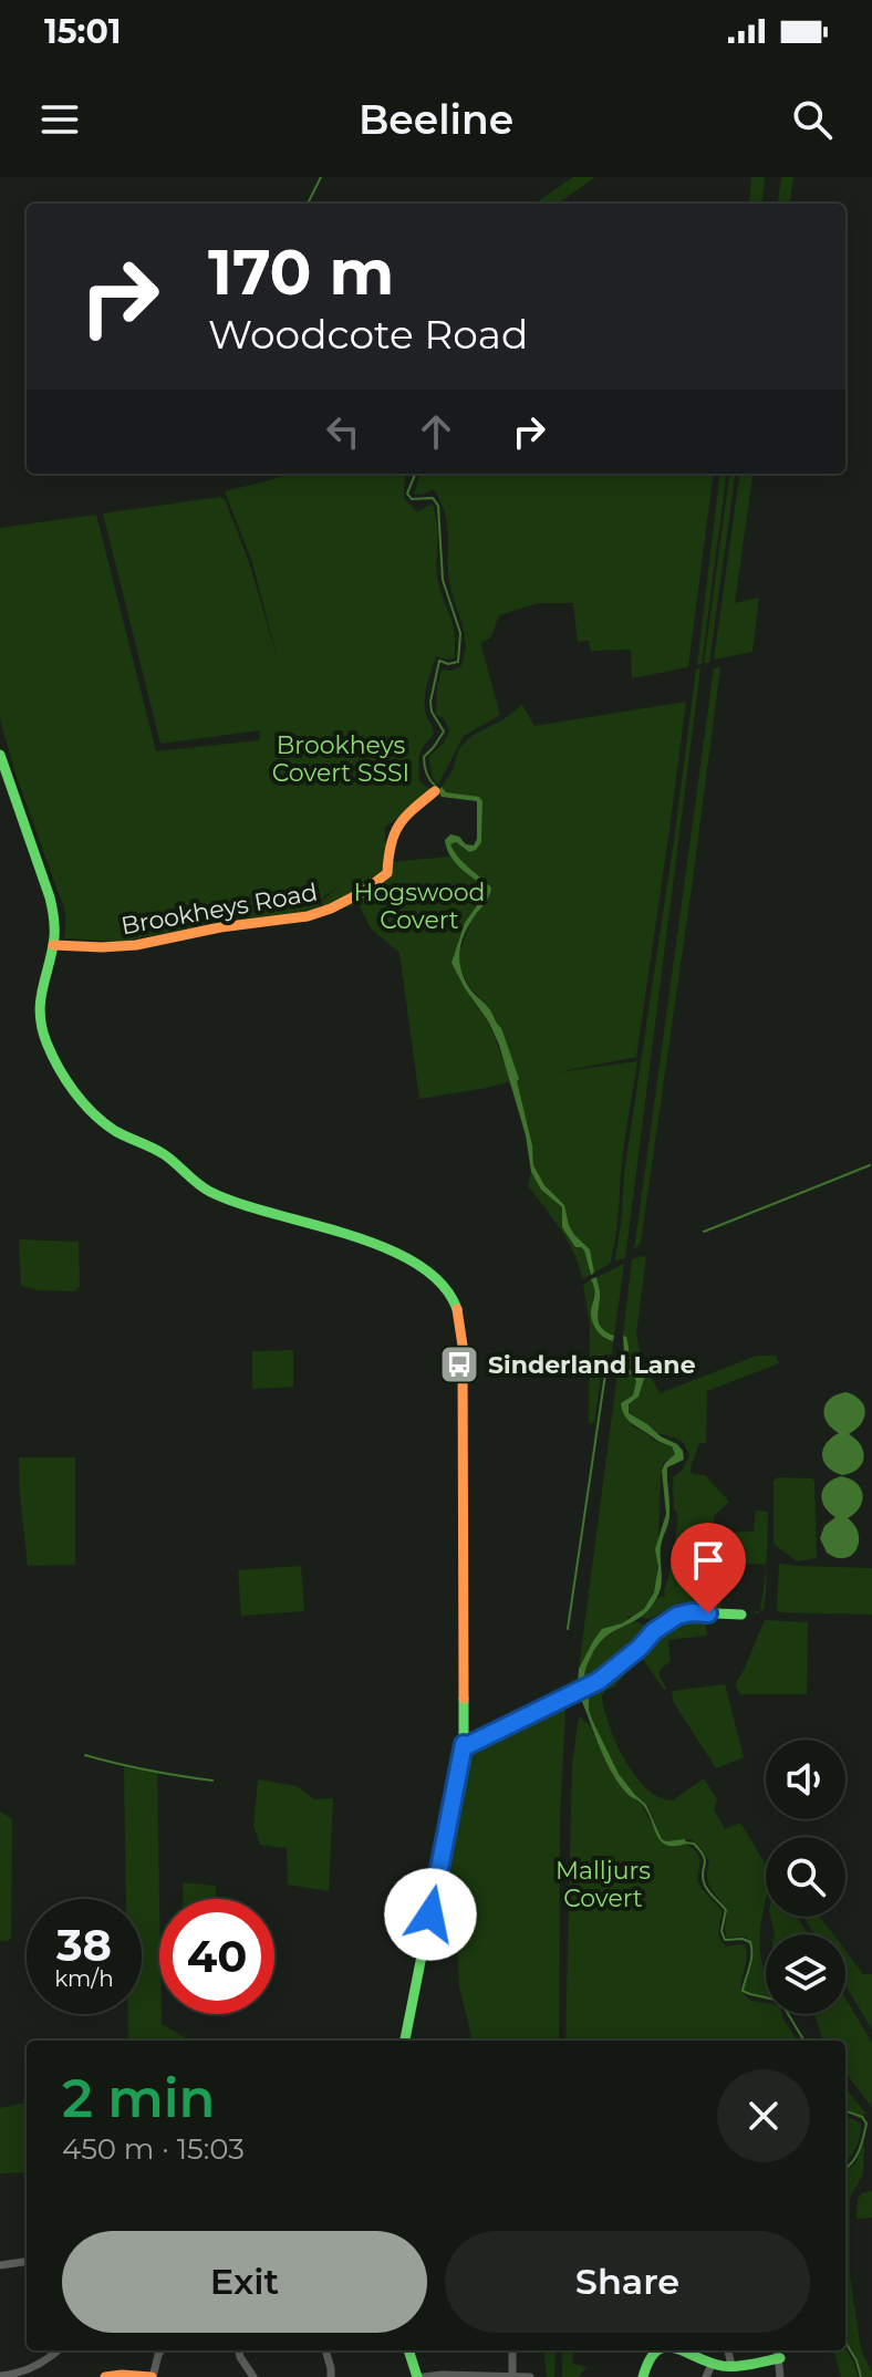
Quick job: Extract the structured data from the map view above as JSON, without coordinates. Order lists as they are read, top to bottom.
{
  "streets": {
    "street": ["Brookheys Road"]
  },
  "parks": ["Brookheys Covert SSSI", "Hogswood Covert", "Malljurs Covert"],
  "places": {
    "bus stop": ["Sinderland Lane"]
  },
  "page": {
    "status": "15:01",
    "header": "Beeline",
    "turn": ["170 m", "Woodcote Road"],
    "speed": "38 km/h",
    "limit": "40",
    "heading": ["2 min", "450 m · 15:03"],
    "buttons": ["Exit", "Share"]
  }
}
